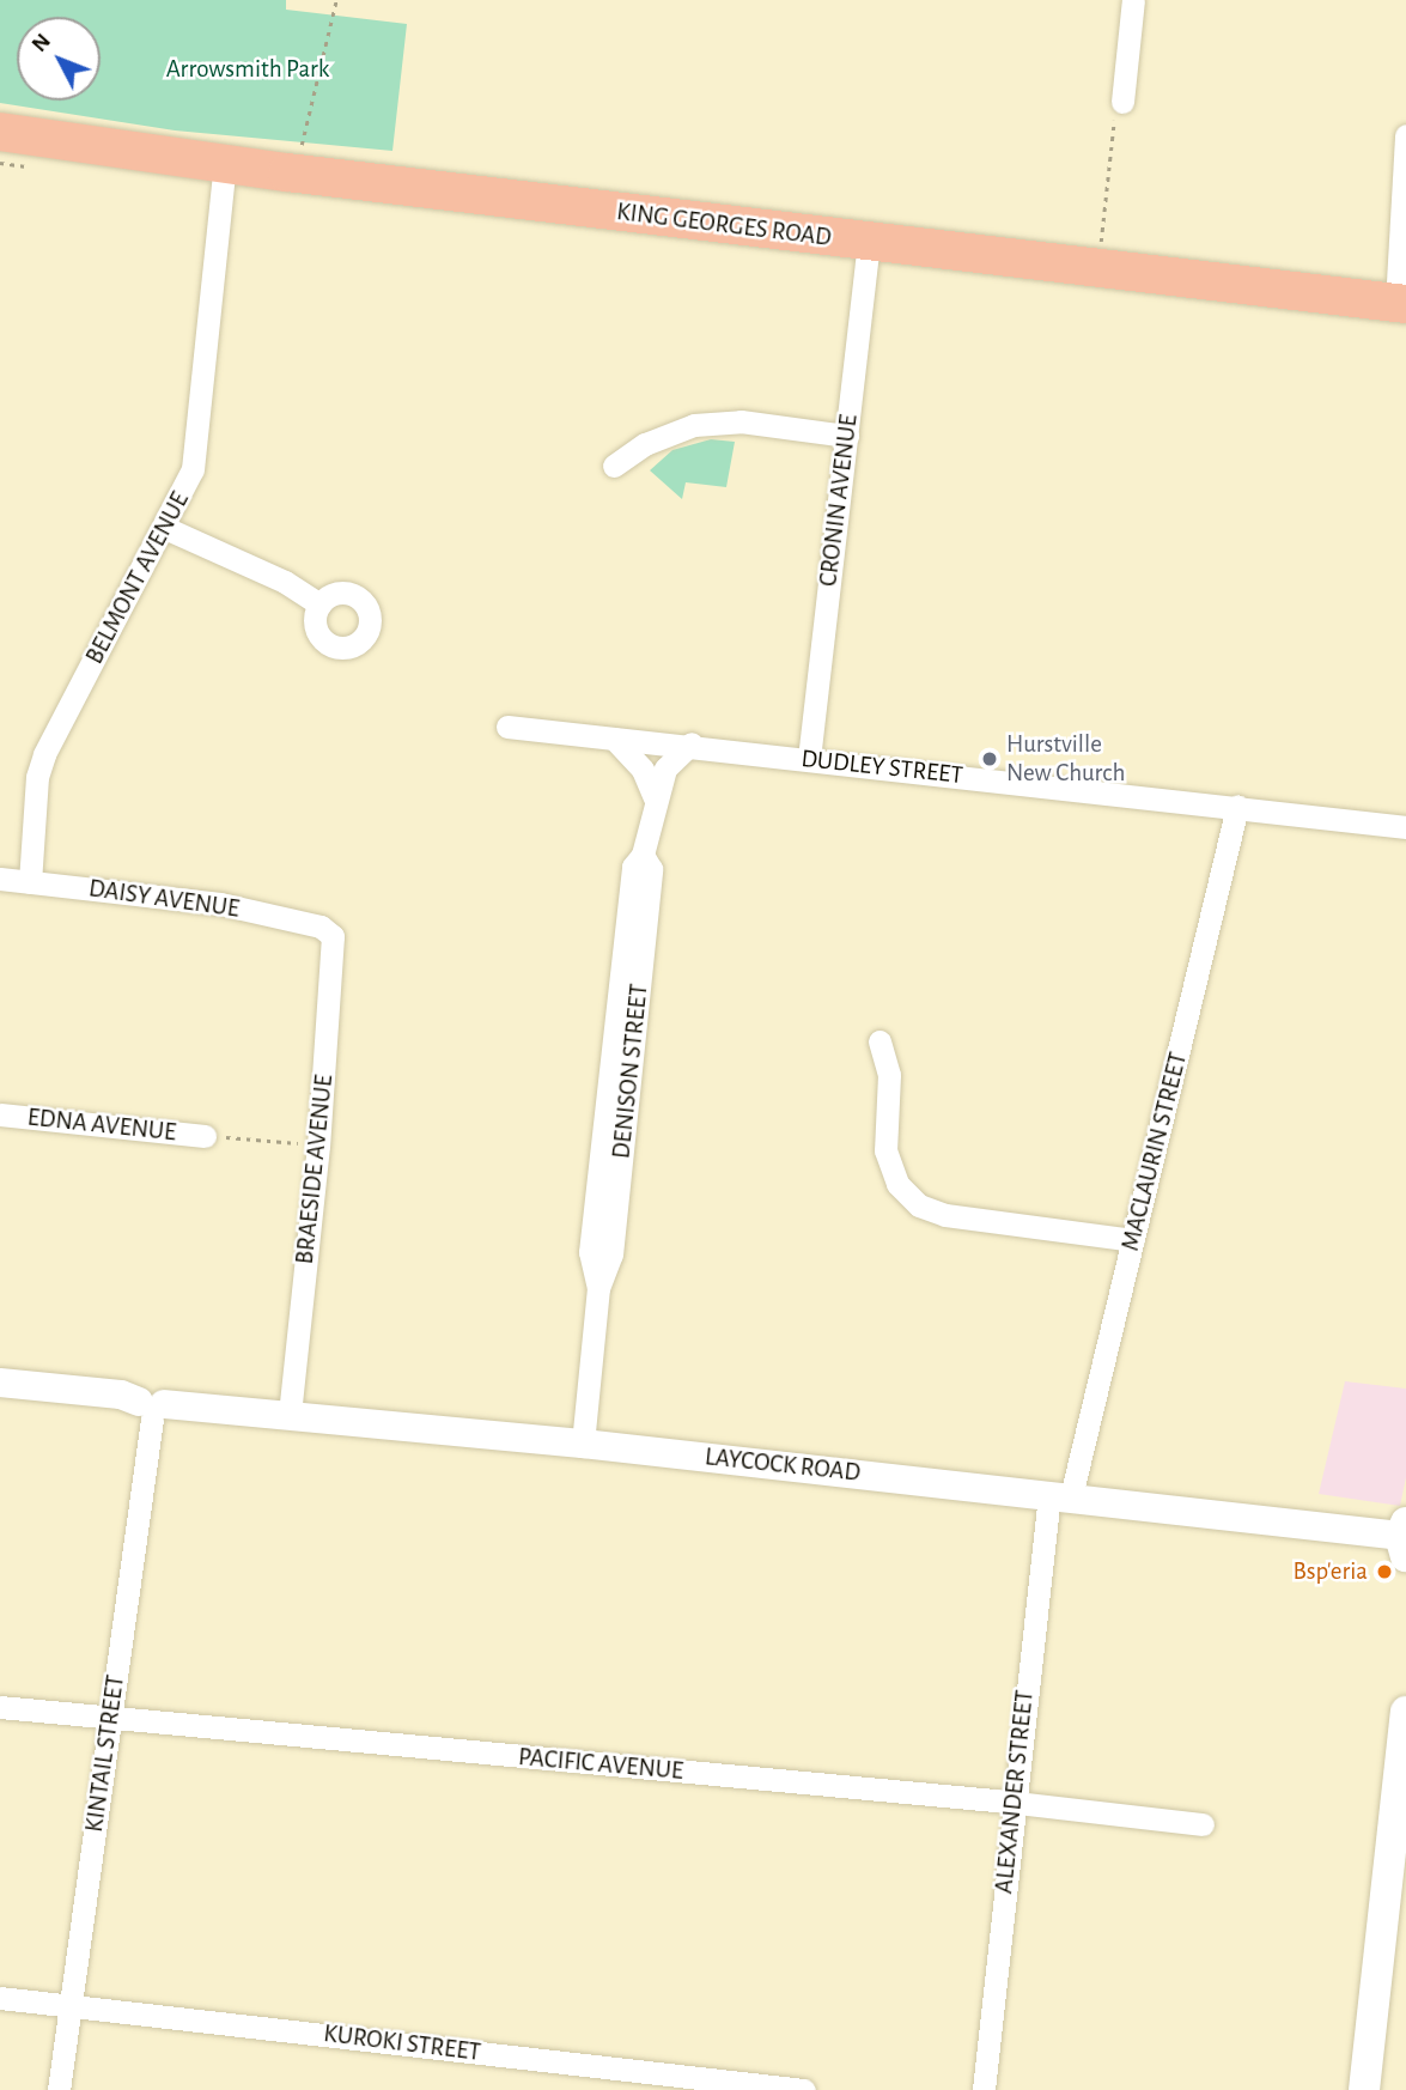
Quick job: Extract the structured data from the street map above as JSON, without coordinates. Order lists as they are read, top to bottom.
{
  "streets": {
    "highway": ["KING GEORGES ROAD"],
    "street": [
      "CRONIN AVENUE",
      "BELMONT AVENUE",
      "DUDLEY STREET",
      "DAISY AVENUE",
      "DENISON STREET",
      "EDNA AVENUE",
      "MACLAURIN STREET",
      "BRAESIDE AVENUE",
      "LAYCOCK ROAD",
      "KINTAIL STREET",
      "PACIFIC AVENUE",
      "ALEXANDER STREET",
      "KUROKI STREET"
    ]
  },
  "crossings": [
    ["KING GEORGES ROAD", "CRONIN AVENUE"],
    ["KING GEORGES ROAD", "BELMONT AVENUE"],
    ["CRONIN AVENUE", "DUDLEY STREET"],
    ["BELMONT AVENUE", "DAISY AVENUE"],
    ["DUDLEY STREET", "DENISON STREET"],
    ["DUDLEY STREET", "MACLAURIN STREET"],
    ["DAISY AVENUE", "BRAESIDE AVENUE"],
    ["DENISON STREET", "LAYCOCK ROAD"],
    ["MACLAURIN STREET", "LAYCOCK ROAD"],
    ["MACLAURIN STREET", "ALEXANDER STREET"],
    ["BRAESIDE AVENUE", "LAYCOCK ROAD"],
    ["LAYCOCK ROAD", "KINTAIL STREET"],
    ["LAYCOCK ROAD", "ALEXANDER STREET"],
    ["KINTAIL STREET", "PACIFIC AVENUE"],
    ["KINTAIL STREET", "KUROKI STREET"],
    ["PACIFIC AVENUE", "ALEXANDER STREET"]
  ],
  "parks": ["Arrowsmith Park"],
  "places": ["Hurstville New Church", "Bsp'eria"],
  "north": "top left"
}
